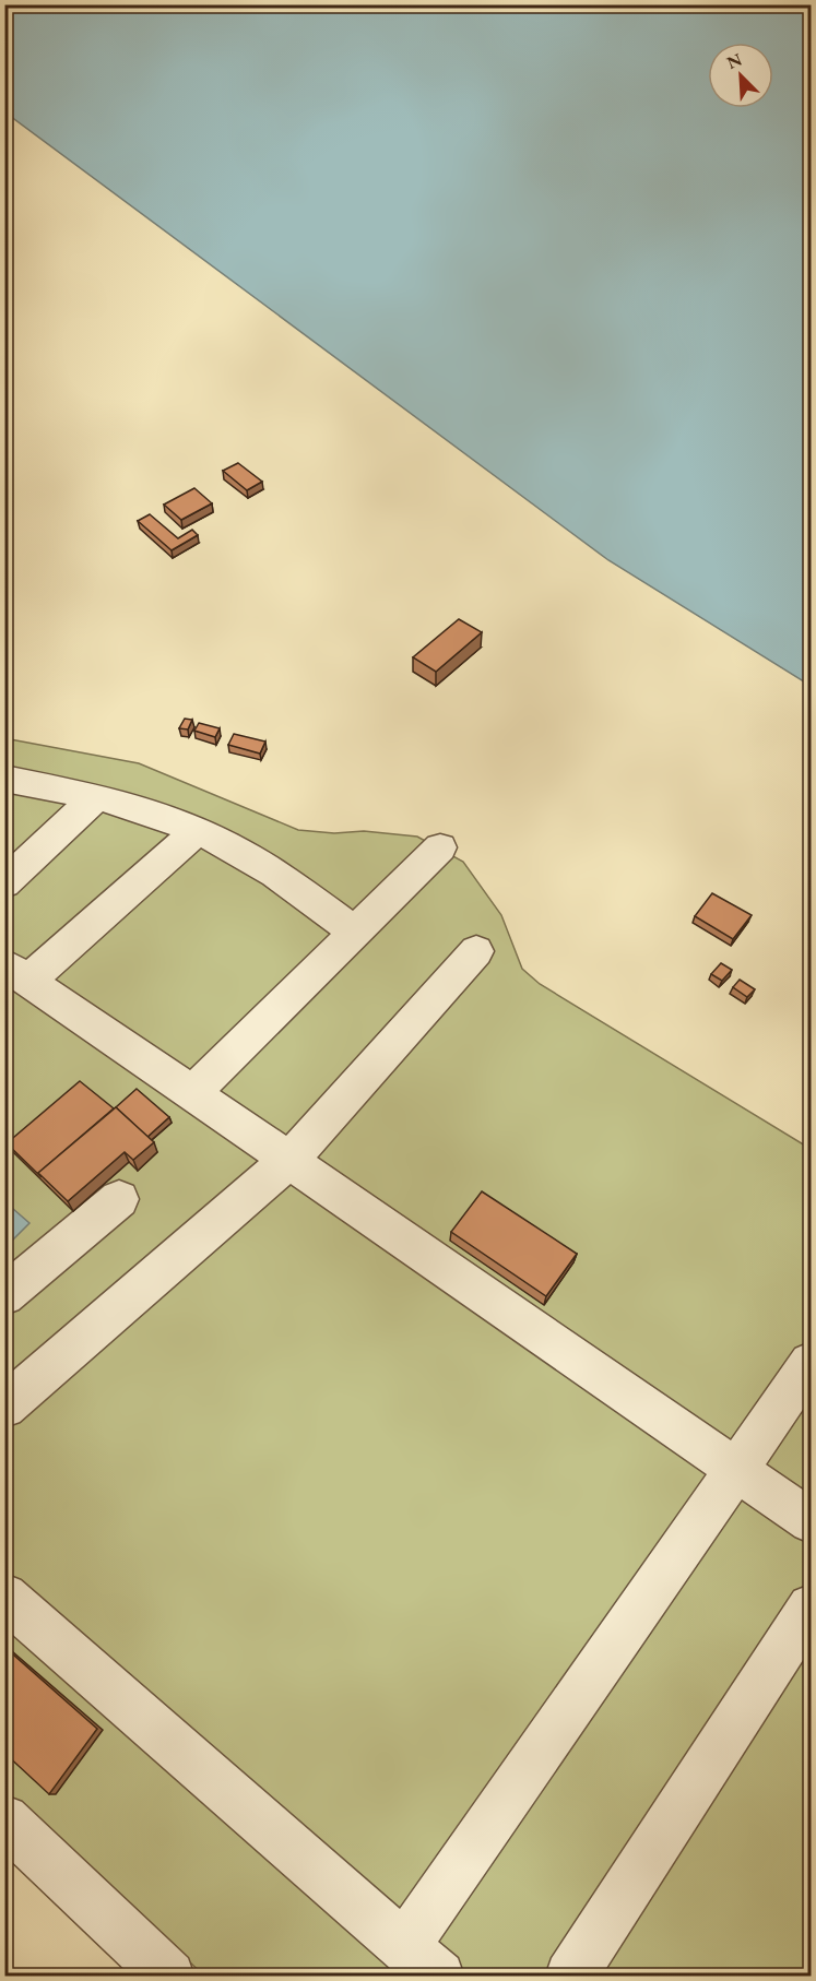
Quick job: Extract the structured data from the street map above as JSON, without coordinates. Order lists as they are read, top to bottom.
{
  "north": "top left"
}
